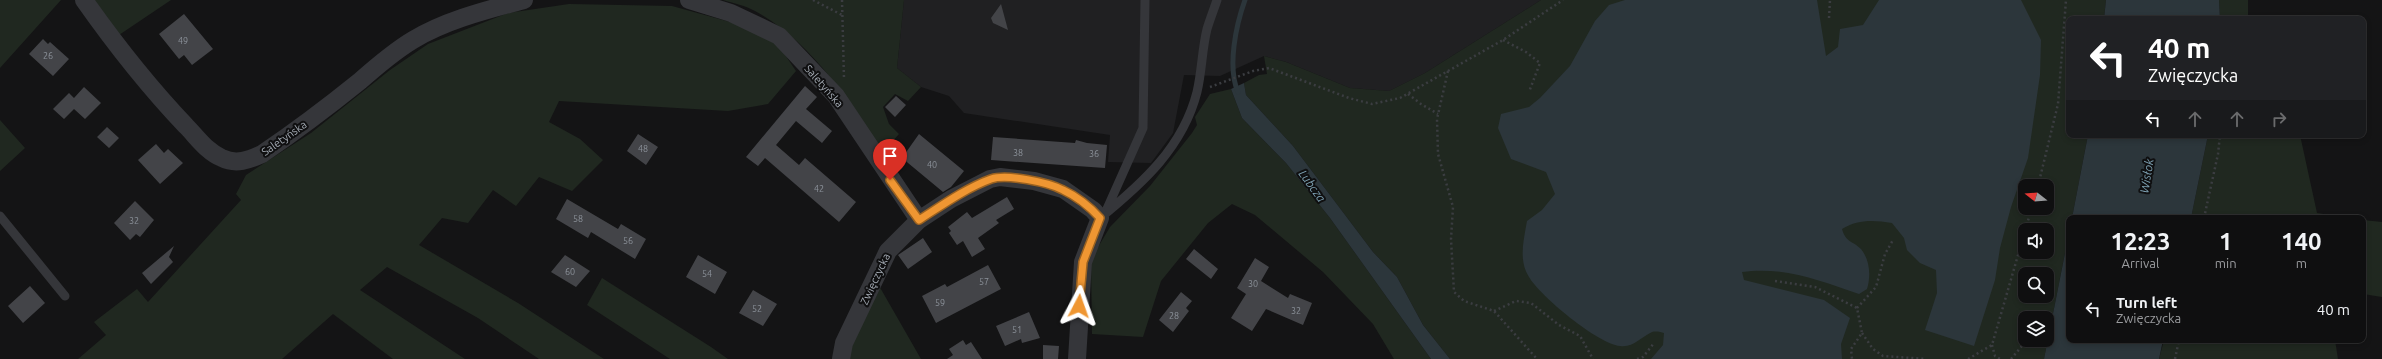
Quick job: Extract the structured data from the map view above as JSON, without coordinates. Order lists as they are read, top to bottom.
{
  "streets": {
    "street": ["Saletyńska", "Zwięczycka"]
  },
  "crossings": [
    ["Saletyńska", "Zwięczycka"]
  ],
  "water": ["Wisłok", "Lubcza"],
  "house_numbers": [
    "49",
    "26",
    "48",
    "38",
    "36",
    "40",
    "42",
    "58",
    "32",
    "56",
    "60",
    "54",
    "57",
    "30",
    "59",
    "52",
    "32",
    "28",
    "51"
  ],
  "north": "left",
  "page": {
    "turn": ["40 m", "Zwięczycka"],
    "eta": [
      "12:23",
      "Arrival",
      "1",
      "min",
      "140",
      "m"
    ],
    "list": [
      {
        "name": "Turn left",
        "note": "Zwięczycka",
        "value": "40 m"
      }
    ]
  }
}
